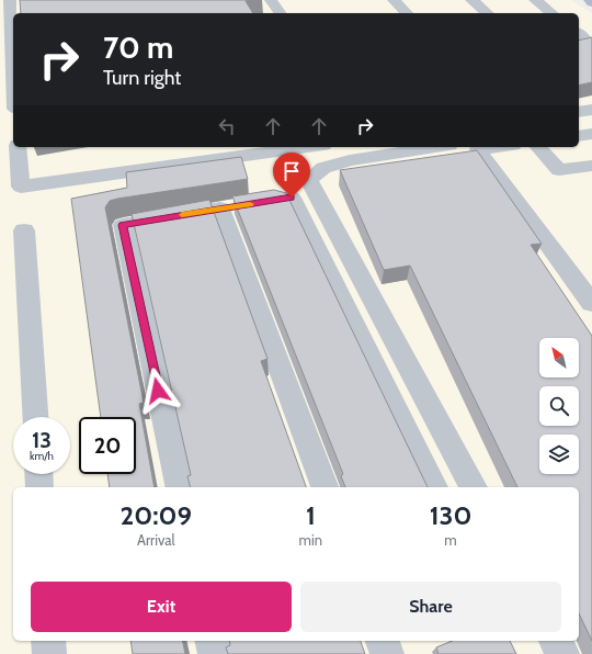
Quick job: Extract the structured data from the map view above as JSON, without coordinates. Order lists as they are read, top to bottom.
{
  "north": "top left",
  "page": {
    "turn": ["70 m", "Turn right"],
    "speed": "13 km/h",
    "limit": "20",
    "eta": [
      "20:09",
      "Arrival",
      "1",
      "min",
      "130",
      "m"
    ],
    "buttons": ["Exit", "Share"]
  }
}
